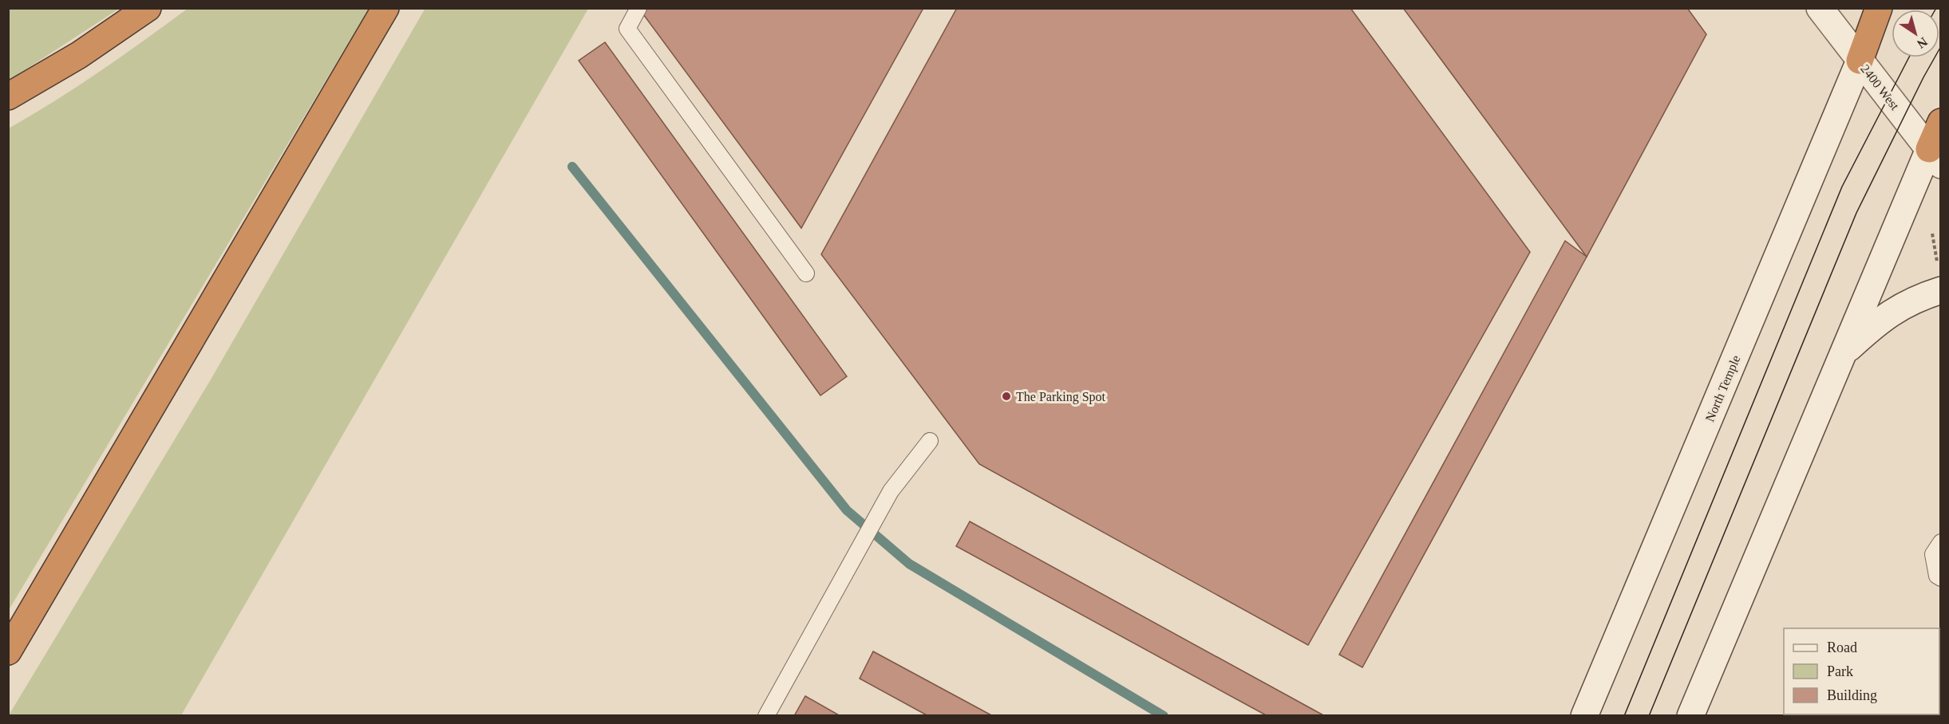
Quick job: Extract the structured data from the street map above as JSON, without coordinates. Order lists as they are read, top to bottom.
{
  "streets": {
    "main road": ["2400 West", "North Temple"]
  },
  "crossings": [
    ["2400 West", "North Temple"]
  ],
  "places": ["The Parking Spot"],
  "legend": ["Road", "Park", "Building"],
  "north": "bottom right"
}
